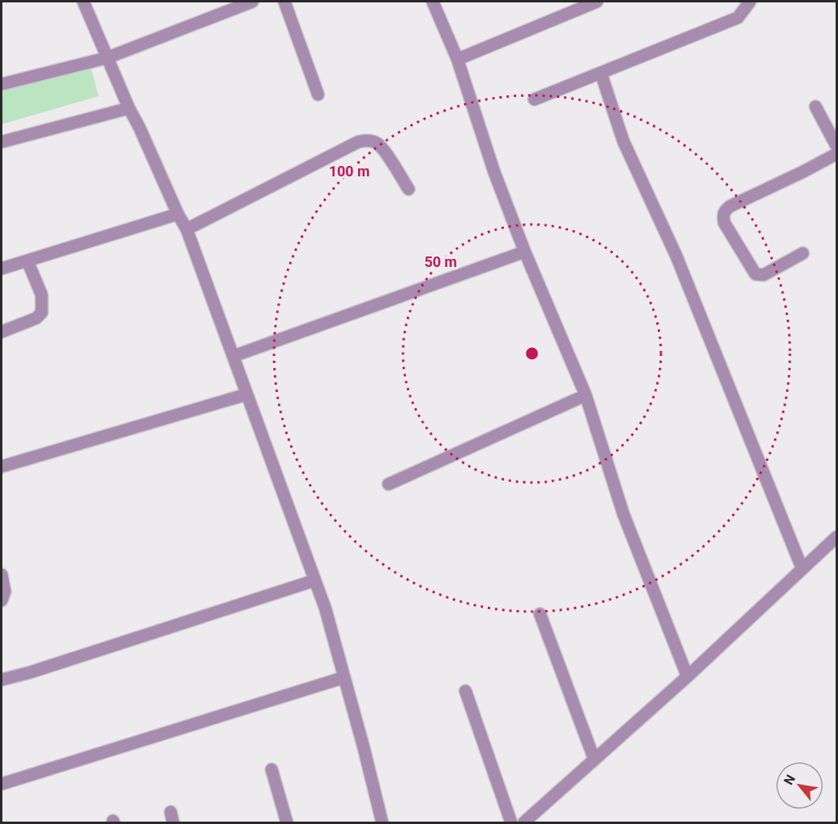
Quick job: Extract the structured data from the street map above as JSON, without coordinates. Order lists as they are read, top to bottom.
{
  "north": "top left",
  "rings": ["100 m", "50 m"]
}
